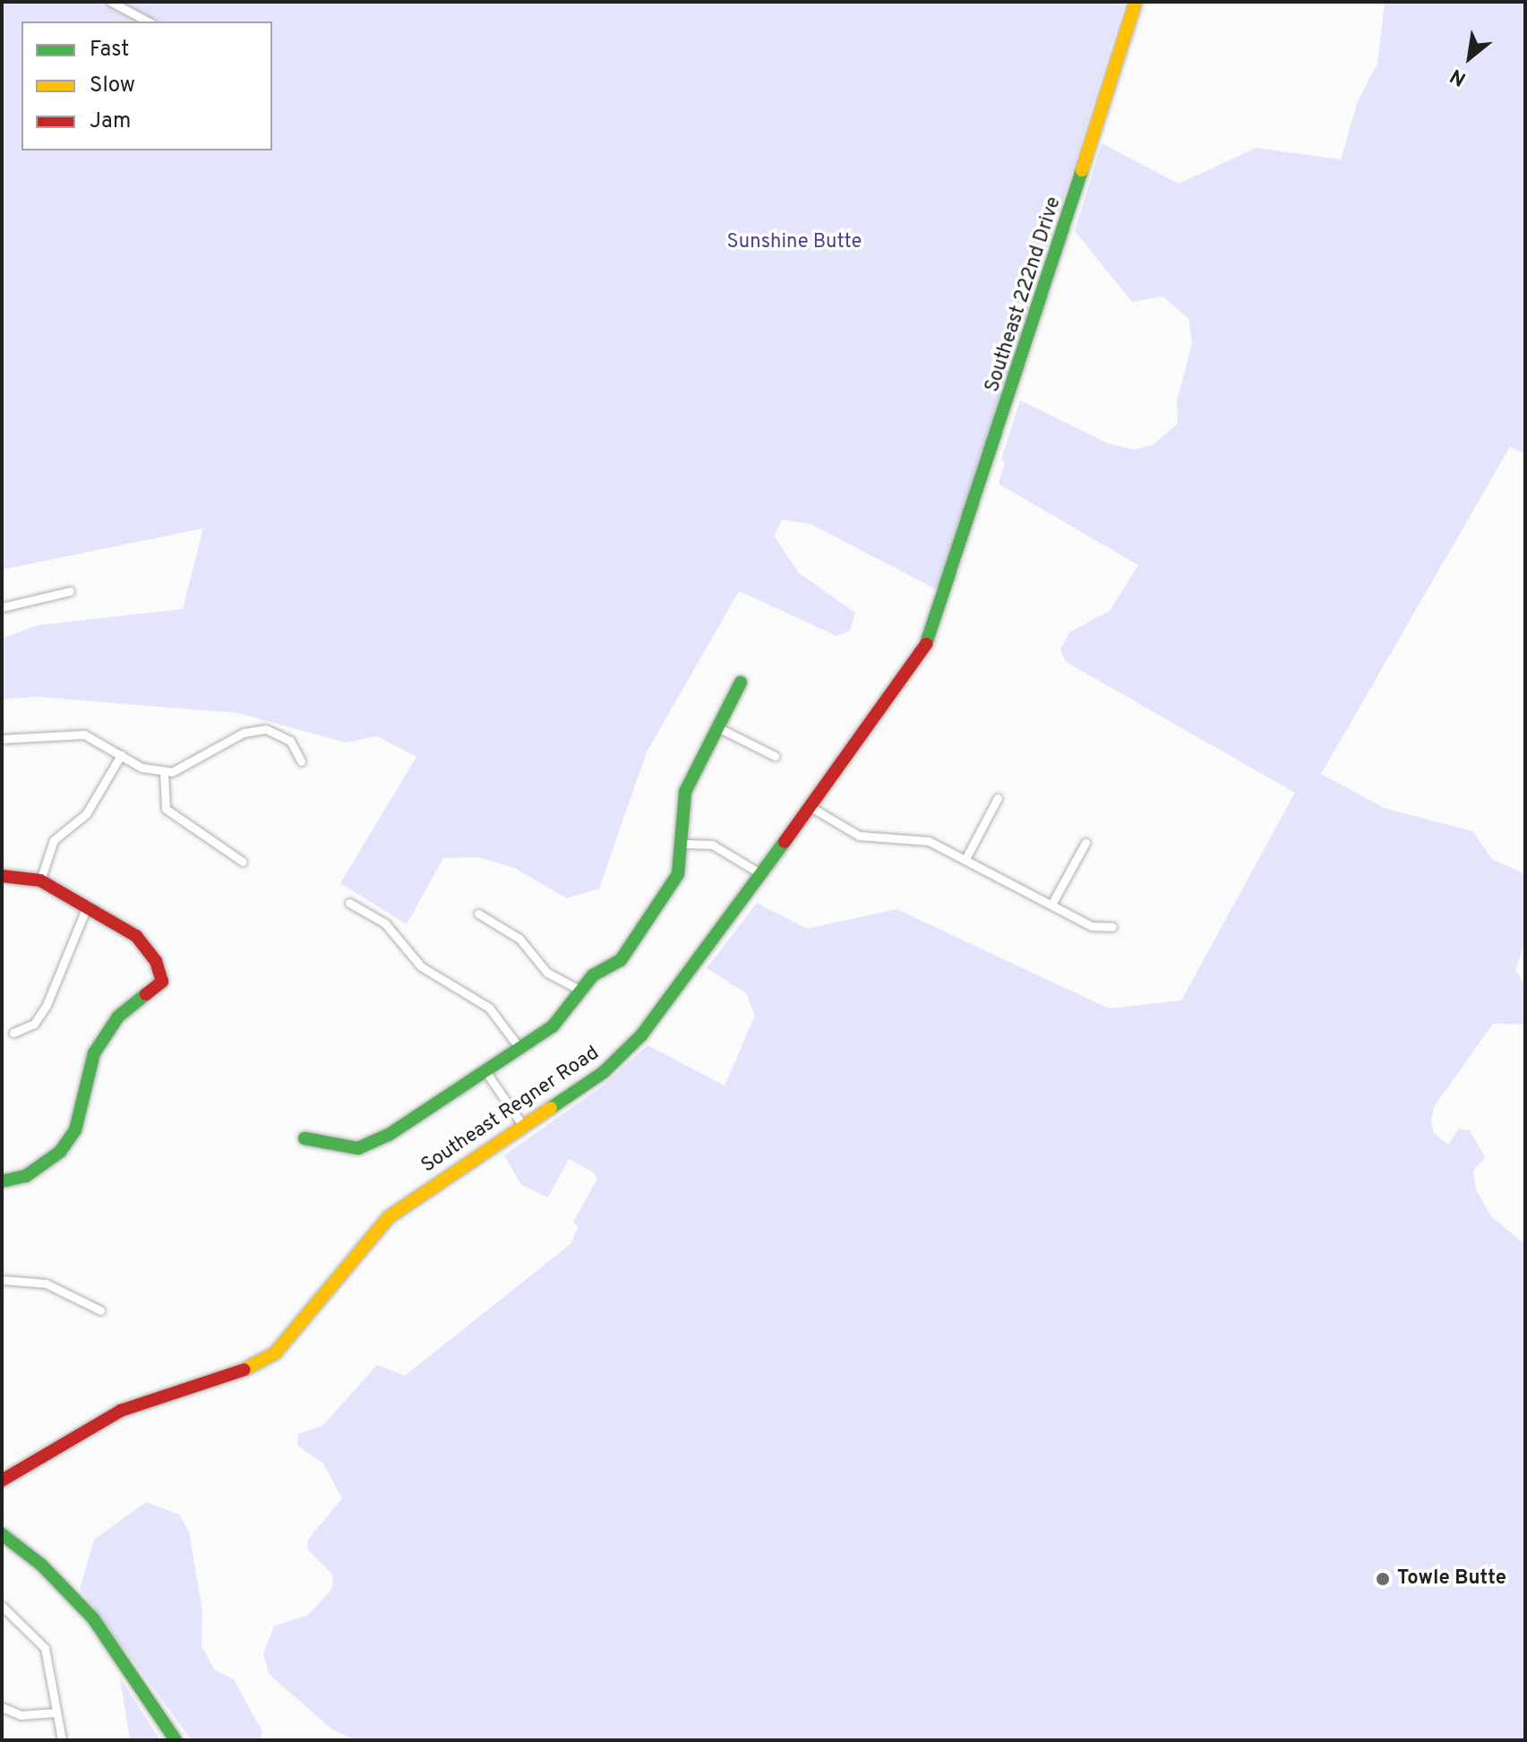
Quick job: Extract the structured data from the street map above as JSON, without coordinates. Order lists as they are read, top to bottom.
{
  "streets": {
    "main road": ["Southeast 222nd Drive", "Southeast Regner Road"]
  },
  "crossings": [
    ["Southeast 222nd Drive", "Southeast Regner Road"]
  ],
  "parks": ["Sunshine Butte"],
  "places": ["Towle Butte"],
  "legend": ["Fast", "Slow", "Jam"],
  "north": "bottom left"
}
